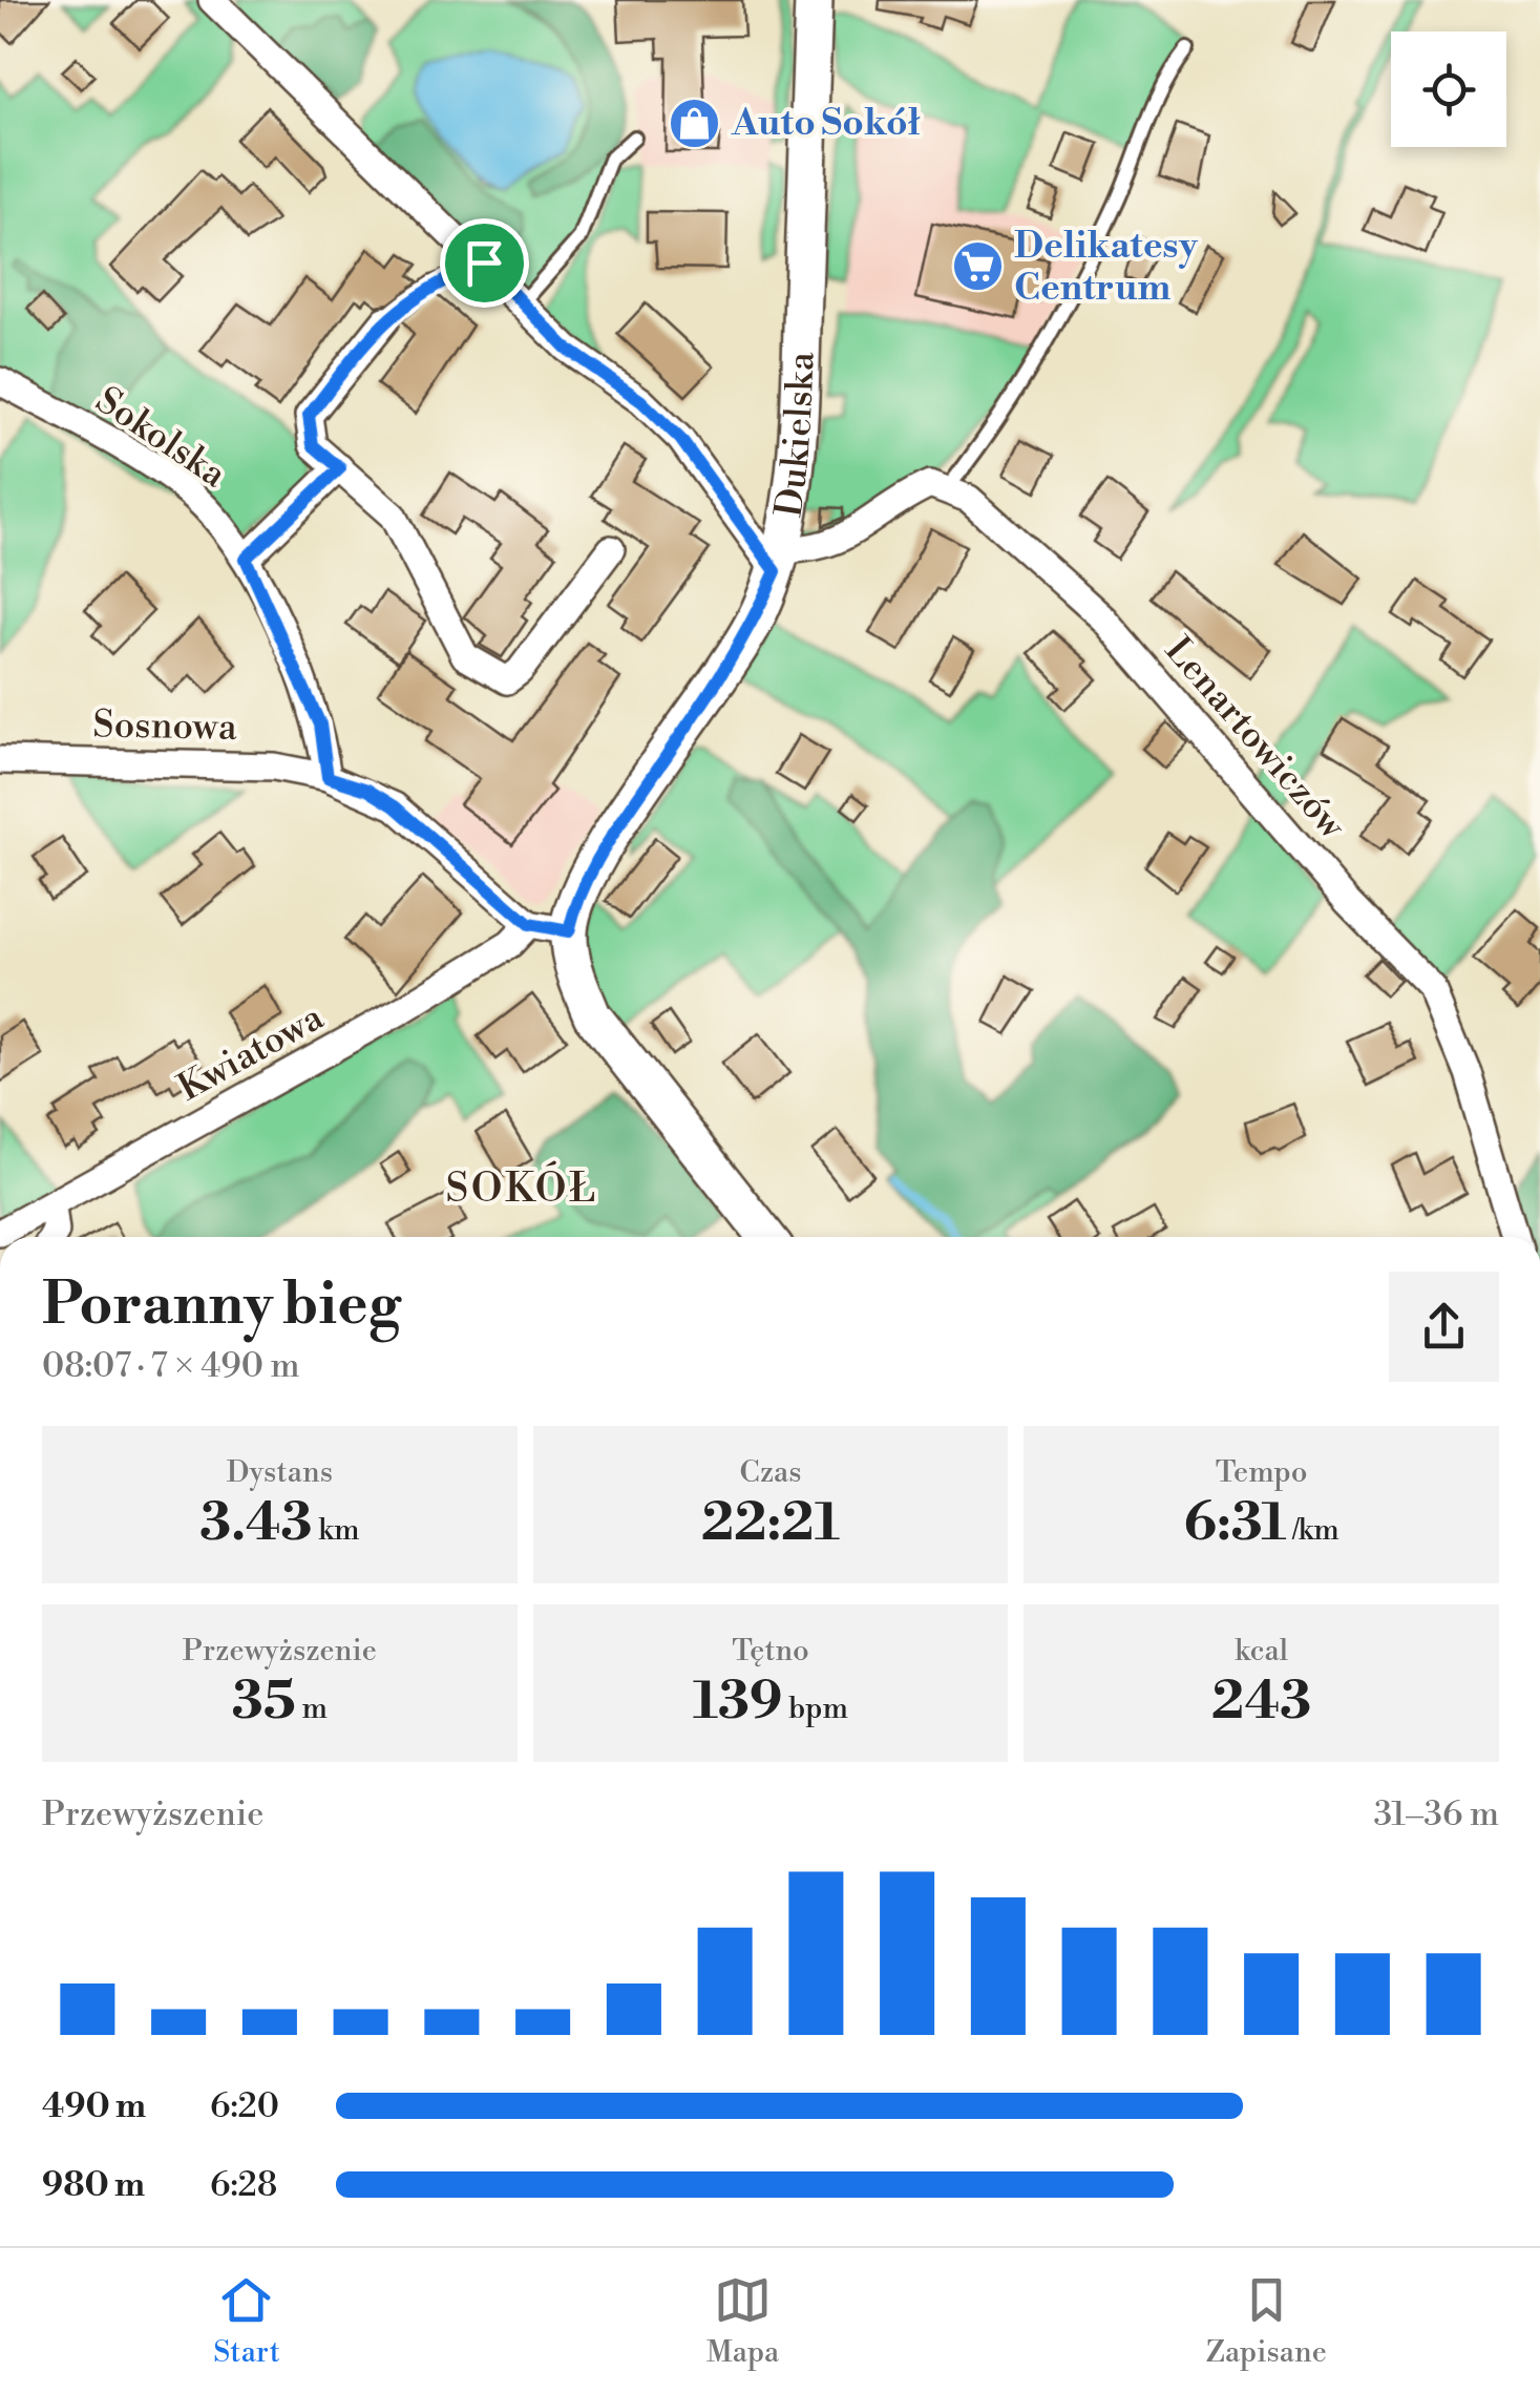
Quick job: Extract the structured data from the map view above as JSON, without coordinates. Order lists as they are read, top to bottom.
{
  "streets": {
    "main road": ["Dukielska"],
    "street": [
      "Sokolska",
      "Sosnowa",
      "Lenartowiczów",
      "Kwiatowa"
    ]
  },
  "crossings": [
    ["Sokolska", "Sosnowa"]
  ],
  "districts": ["SOKÓŁ"],
  "places": {
    "shop": ["Auto Sokół"],
    "supermarket": ["Delikatesy Centrum"]
  },
  "page": {
    "heading": ["Poranny bieg", "08:07 · 7 × 490 m"],
    "stats": [
      ["Dystans", "3.43 km"],
      ["Czas", "22:21"],
      ["Tempo", "6:31 /km"],
      ["Przewyższenie", "35 m"],
      ["Tętno", "139 bpm"],
      ["kcal", "243"]
    ],
    "chart": ["Przewyższenie", "31–36 m"],
    "list": [
      {
        "name": "490 m",
        "note": "6:20"
      },
      {
        "name": "980 m",
        "note": "6:28"
      }
    ],
    "tabs": ["Start", "Mapa", "Zapisane"]
  }
}
